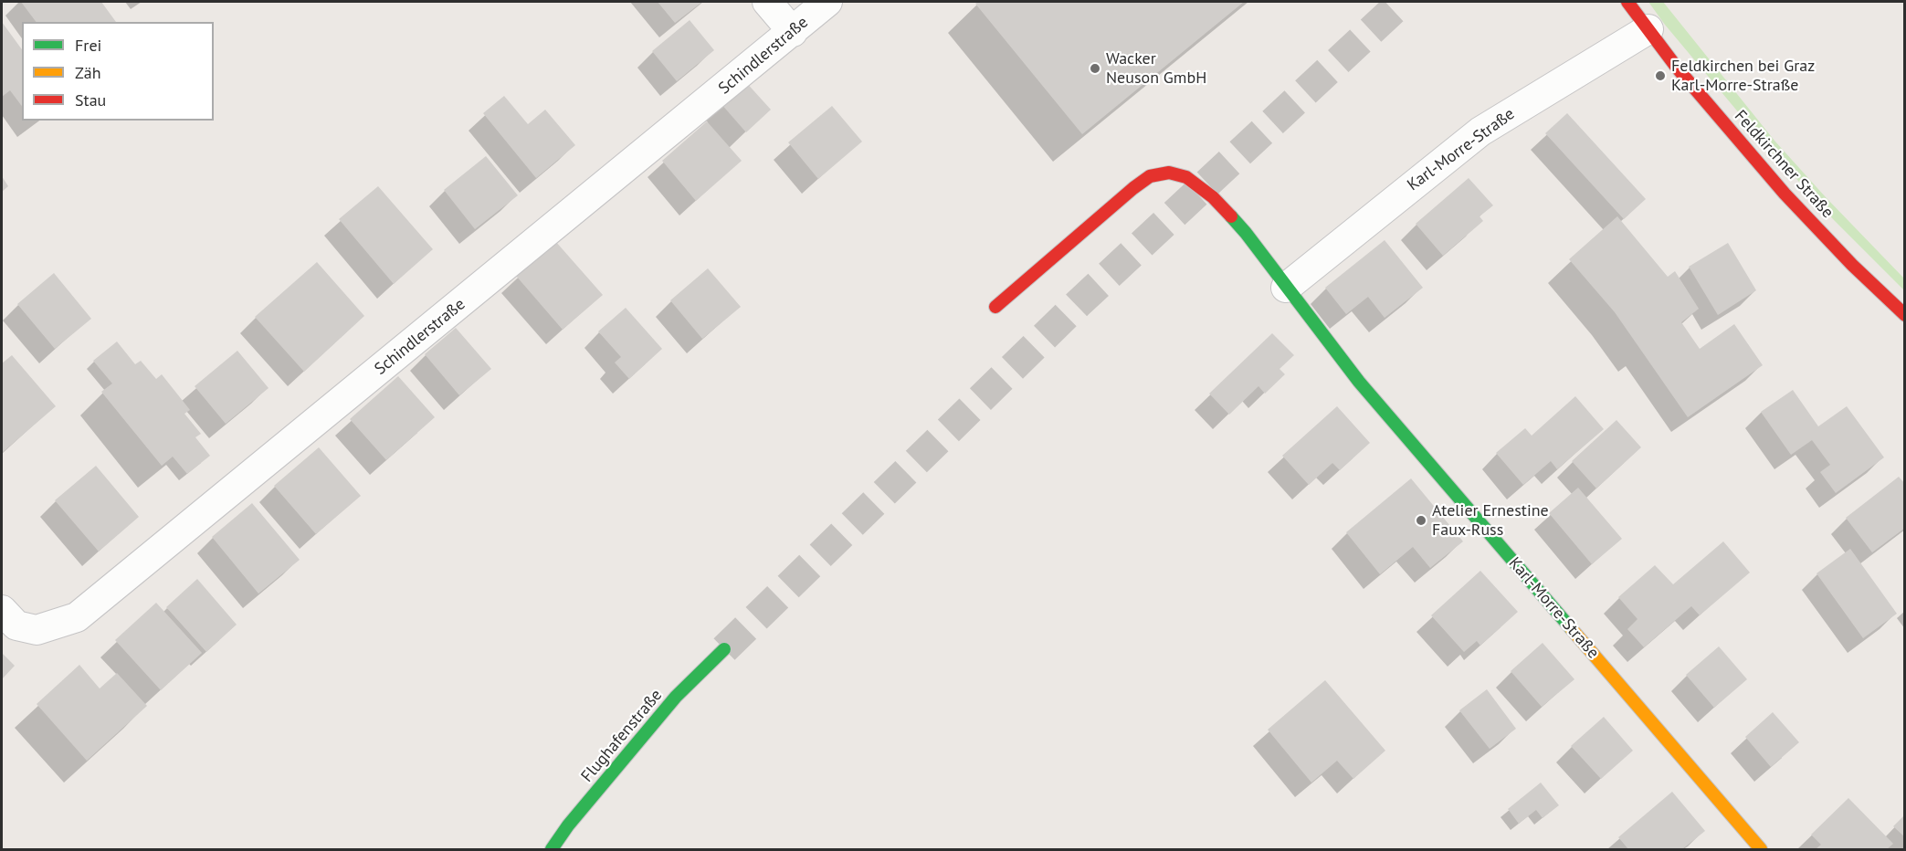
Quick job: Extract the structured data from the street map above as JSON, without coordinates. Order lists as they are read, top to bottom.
{
  "streets": {
    "street": [
      "Schindlerstraße",
      "Karl-Morre-Straße",
      "Feldkirchner Straße",
      "Flughafenstraße"
    ]
  },
  "crossings": [
    ["Karl-Morre-Straße", "Feldkirchner Straße"]
  ],
  "places": ["Wacker Neuson GmbH", "Feldkirchen bei Graz Karl-Morre-Straße", "Atelier Ernestine Faux-Russ"],
  "legend": ["Frei", "Zäh", "Stau"]
}
